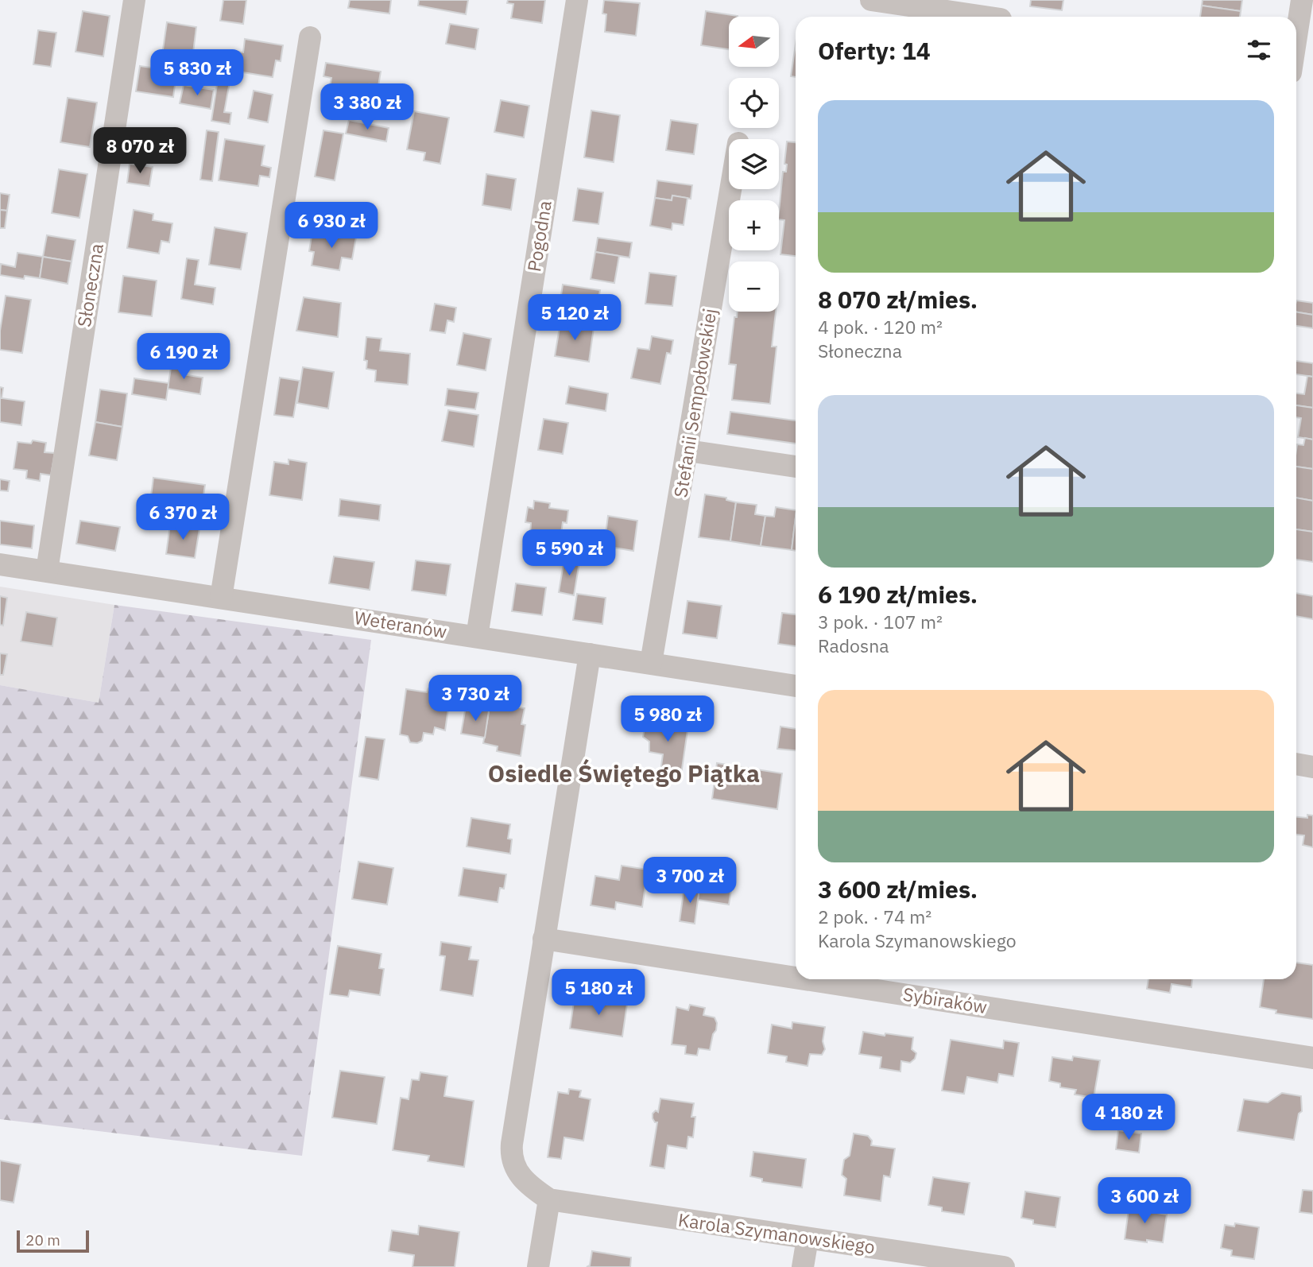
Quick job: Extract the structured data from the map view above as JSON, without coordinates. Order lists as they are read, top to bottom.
{
  "streets": {
    "street": [
      "Pogodna",
      "Słoneczna",
      "Stefanii Sempołowskiej",
      "Weteranów",
      "Sybiraków",
      "Karola Szymanowskiego"
    ]
  },
  "crossings": [
    ["Pogodna", "Weteranów"],
    ["Słoneczna", "Weteranów"],
    ["Stefanii Sempołowskiej", "Weteranów"]
  ],
  "districts": ["Osiedle Świętego Piątka"],
  "scale_bar": "20 m",
  "north": "left",
  "page": {
    "map_buttons": ["+", "−"],
    "heading": "Oferty: 14",
    "price": [
      "5 830 zł",
      "3 380 zł",
      "8 070 zł",
      "6 930 zł",
      "5 120 zł",
      "6 190 zł",
      "6 370 zł",
      "5 590 zł",
      "3 730 zł",
      "5 980 zł",
      "3 700 zł",
      "5 180 zł",
      "4 180 zł",
      "3 600 zł"
    ],
    "list": [
      {
        "name": "8 070 zł/mies.",
        "note": "4 pok. · 120 m² · Słoneczna"
      },
      {
        "name": "6 190 zł/mies.",
        "note": "3 pok. · 107 m² · Radosna"
      },
      {
        "name": "3 600 zł/mies.",
        "note": "2 pok. · 74 m² · Karola Szymanowskiego"
      }
    ],
    "scale": "20 m"
  }
}
